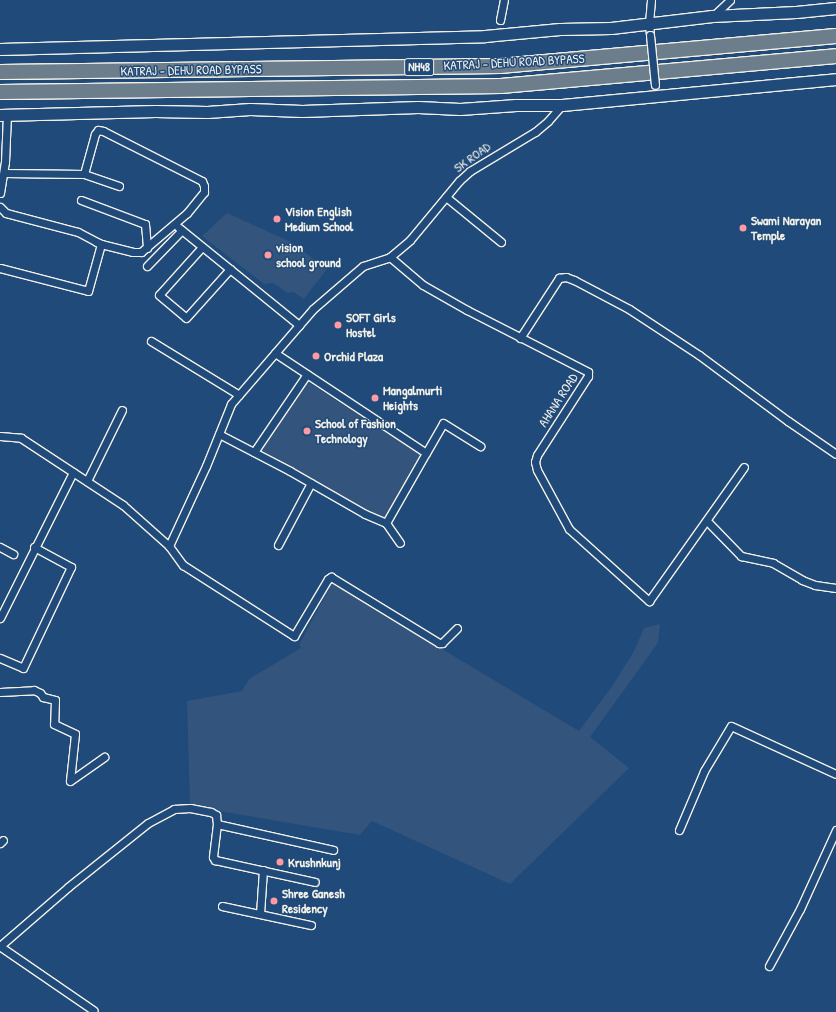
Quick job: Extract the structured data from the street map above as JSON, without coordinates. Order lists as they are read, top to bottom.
{
  "streets": {
    "highway": ["KATRAJ - DEHU ROAD BYPASS", "NH48"],
    "street": ["SK ROAD", "AHANA ROAD"]
  },
  "crossings": [
    ["SK ROAD", "AHANA ROAD"]
  ],
  "places": [
    "Vision English Medium School",
    "Swami Narayan Temple",
    "vision school ground",
    "SOFT Girls Hostel",
    "Orchid Plaza",
    "Mangalmurti Heights",
    "School of Fashion Technology",
    "Krushnkunj",
    "Shree Ganesh Residency"
  ]
}
